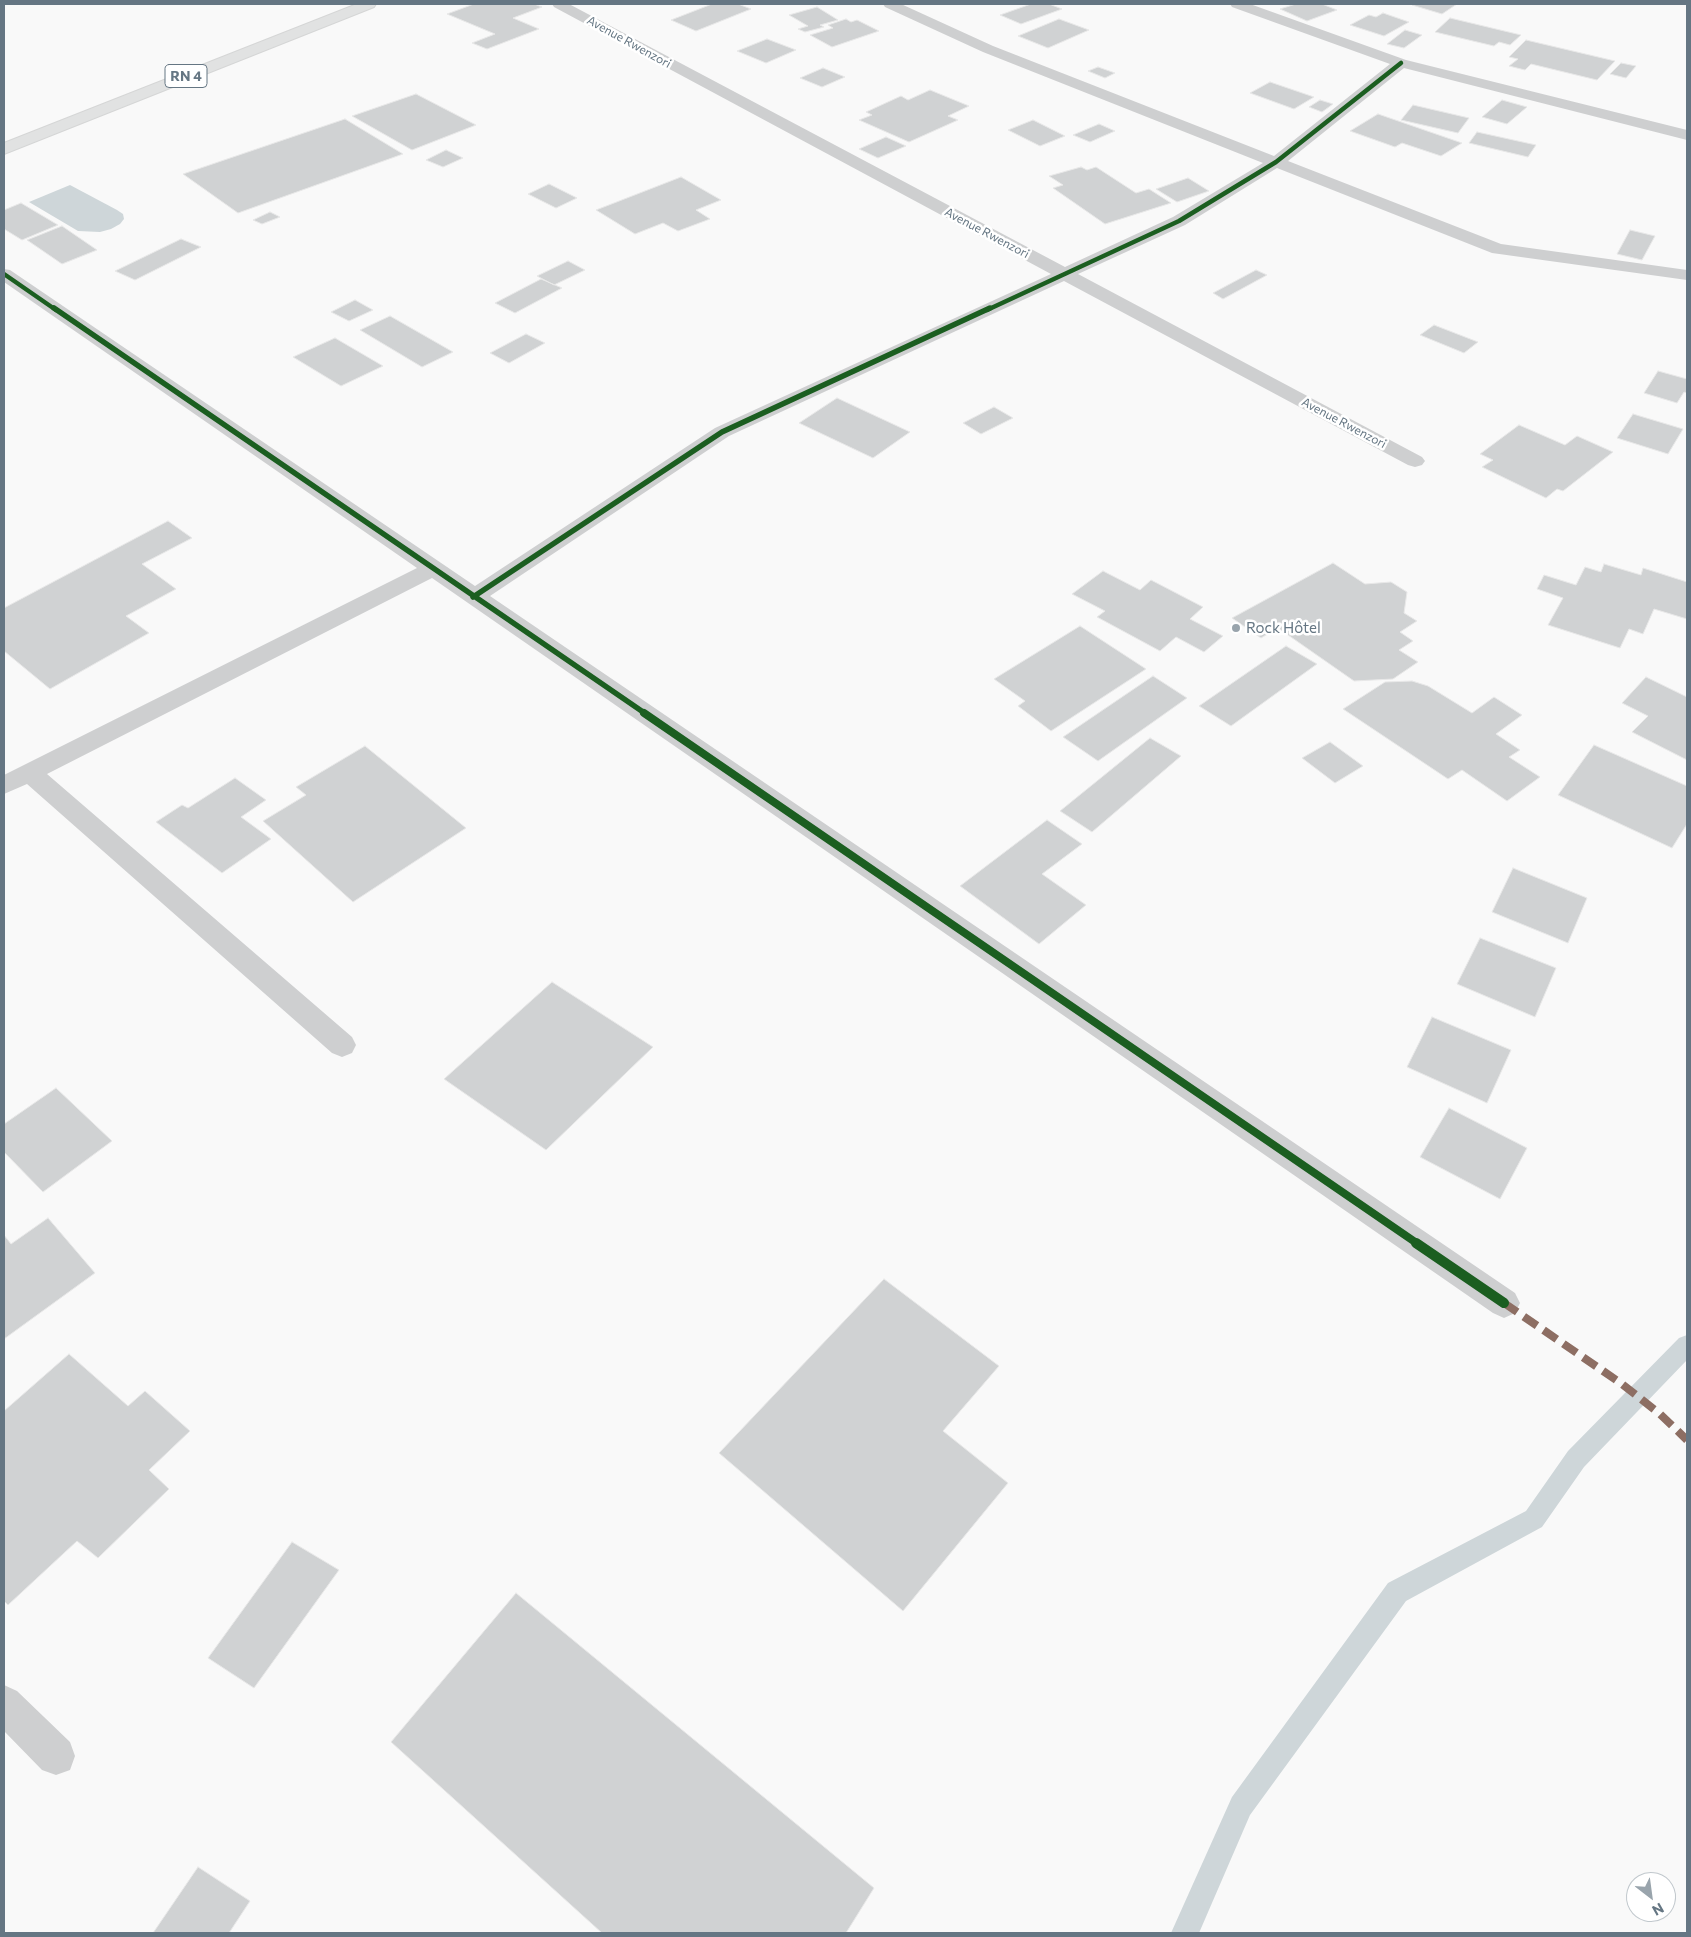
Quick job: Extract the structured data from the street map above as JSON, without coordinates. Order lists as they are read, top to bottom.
{
  "streets": {
    "highway": ["RN 4"],
    "street": ["Avenue Rwenzori"]
  },
  "places": ["Rock Hôtel"],
  "north": "bottom right"
}
